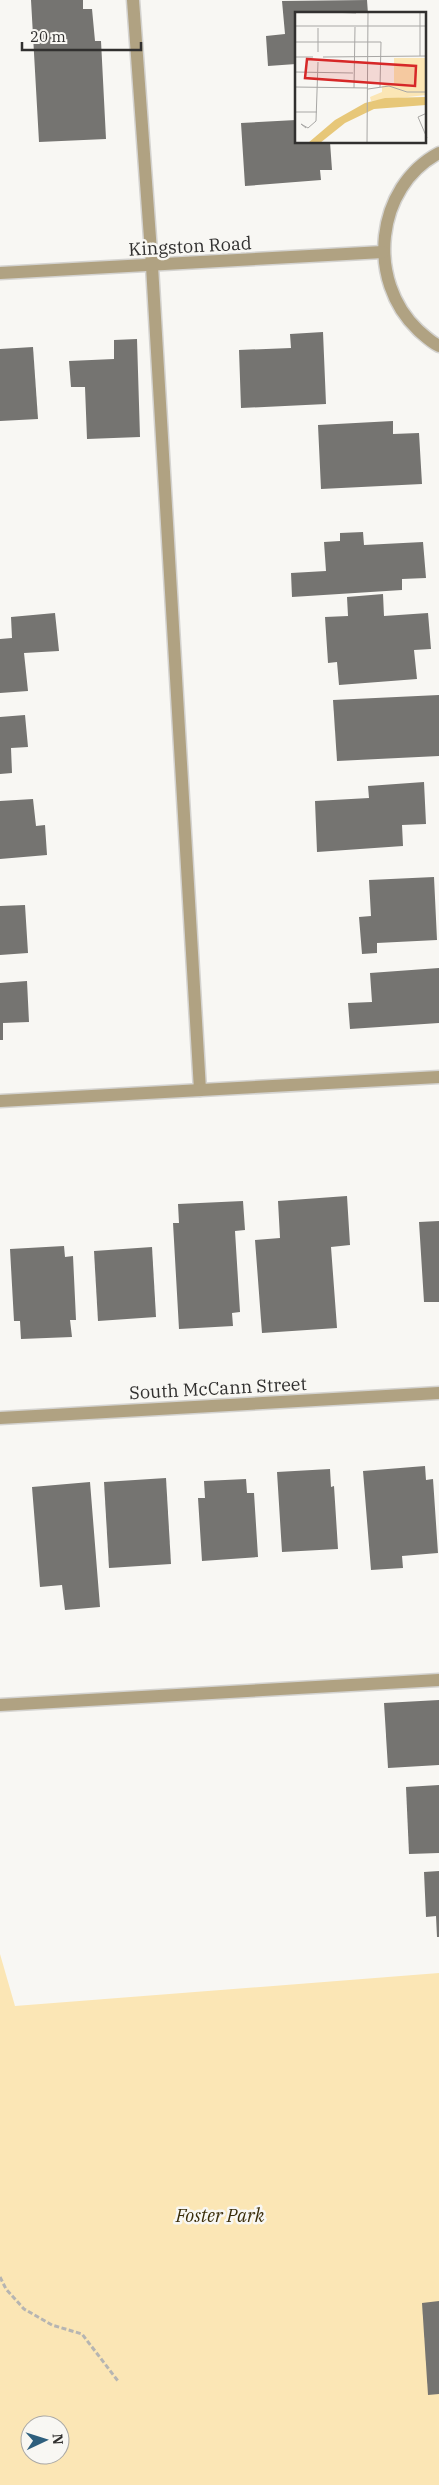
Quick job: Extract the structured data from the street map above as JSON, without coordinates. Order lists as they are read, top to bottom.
{
  "streets": {
    "street": ["Kingston Road", "South McCann Street"]
  },
  "parks": ["Foster Park"],
  "scale_bar": "20 m",
  "north": "right"
}
